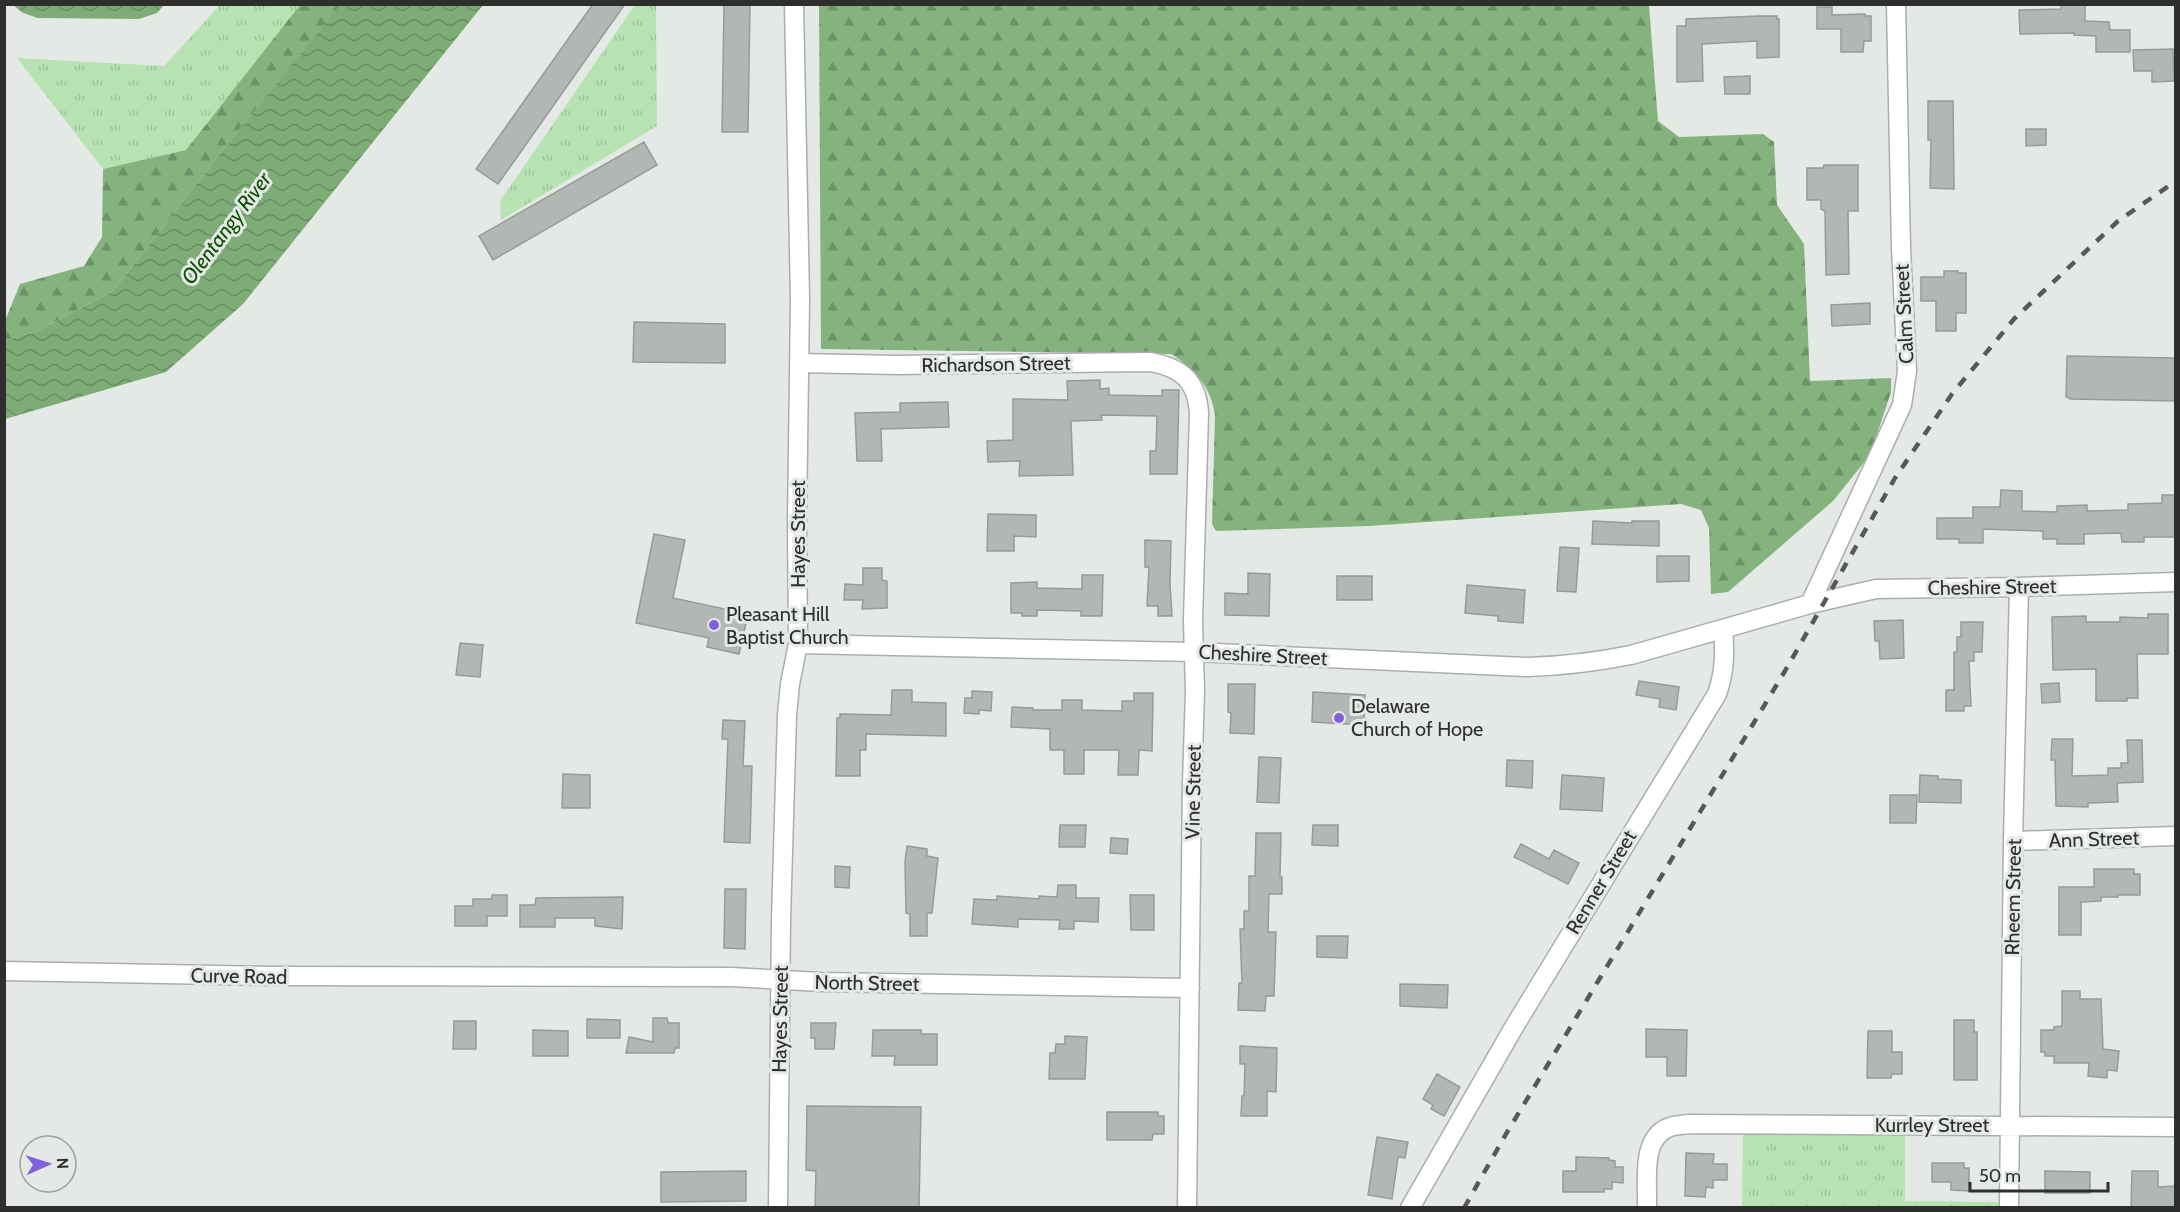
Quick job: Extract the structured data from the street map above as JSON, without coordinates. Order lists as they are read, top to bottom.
{
  "streets": {
    "street": [
      "Calm Street",
      "Richardson Street",
      "Hayes Street",
      "Cheshire Street",
      "Vine Street",
      "Ann Street",
      "Renner Street",
      "Rheem Street",
      "Curve Road",
      "North Street",
      "Kurrley Street"
    ]
  },
  "crossings": [
    ["Calm Street", "Cheshire Street"],
    ["Richardson Street", "Hayes Street"],
    ["Richardson Street", "Vine Street"],
    ["Hayes Street", "Cheshire Street"],
    ["Hayes Street", "North Street"],
    ["Cheshire Street", "Vine Street"],
    ["Cheshire Street", "Renner Street"],
    ["Cheshire Street", "Rheem Street"],
    ["Vine Street", "North Street"],
    ["Ann Street", "Rheem Street"],
    ["Rheem Street", "Kurrley Street"],
    ["Curve Road", "North Street"]
  ],
  "water": ["Olentangy River"],
  "places": ["Pleasant Hill Baptist Church", "Delaware Church of Hope"],
  "scale_bar": "50 m",
  "north": "right"
}
